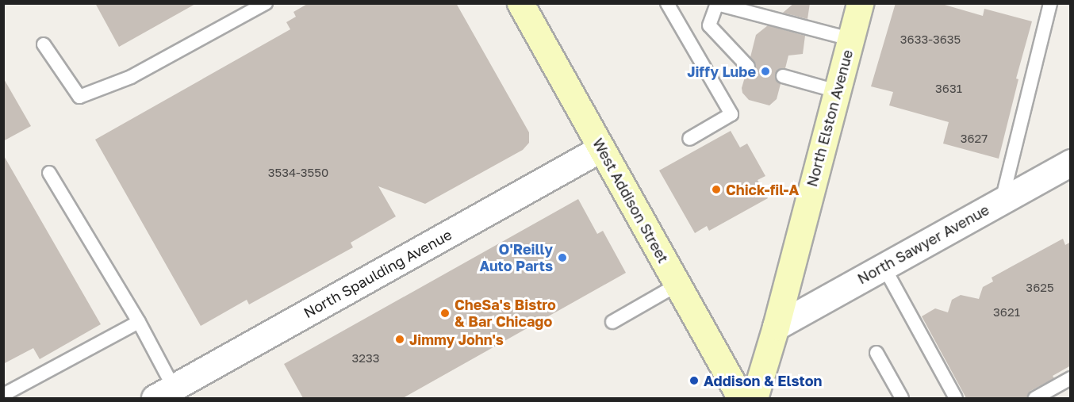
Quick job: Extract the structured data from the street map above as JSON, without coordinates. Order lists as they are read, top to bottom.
{
  "streets": {
    "main road": ["North Elston Avenue", "West Addison Street"],
    "street": ["North Sawyer Avenue", "North Spaulding Avenue"]
  },
  "crossings": [
    ["North Elston Avenue", "North Sawyer Avenue"],
    ["West Addison Street", "North Spaulding Avenue"]
  ],
  "places": [
    "Jiffy Lube",
    "Chick-fil-A",
    "O'Reilly Auto Parts",
    "CheSa's Bistro & Bar Chicago",
    "Jimmy John's",
    "Addison & Elston"
  ],
  "house_numbers": [
    "3633-3635",
    "3631",
    "3627",
    "3534-3550",
    "3625",
    "3621",
    "3233"
  ]
}
